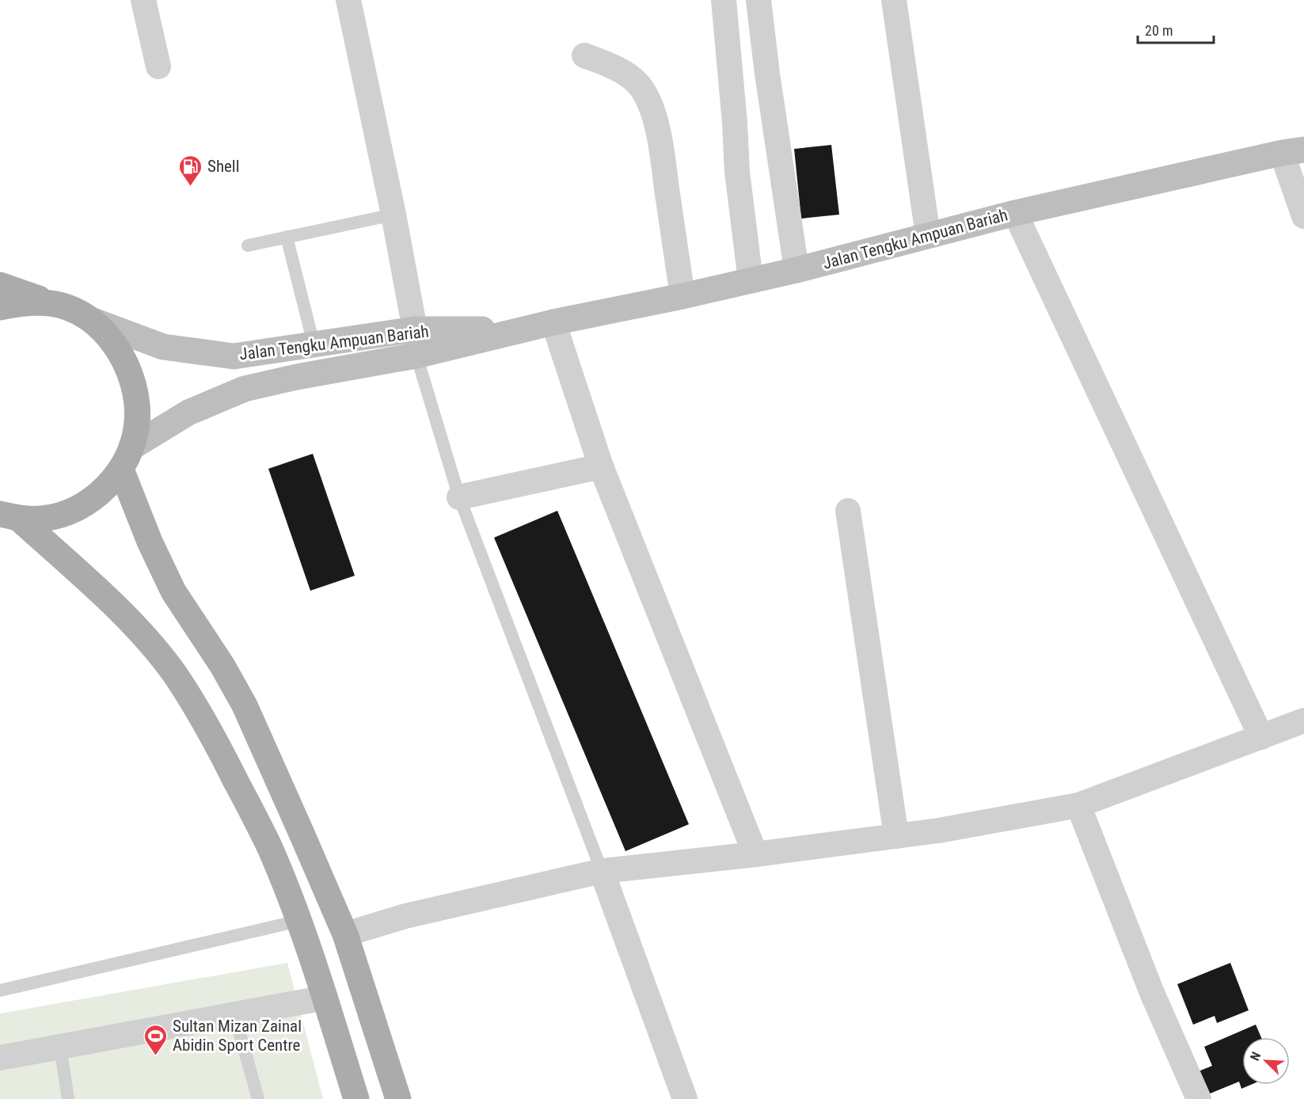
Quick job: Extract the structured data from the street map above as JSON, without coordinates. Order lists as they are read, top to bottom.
{
  "streets": {
    "main road": ["Jalan Tengku Ampuan Bariah"]
  },
  "places": {
    "fuel station": ["Shell"],
    "sports": ["Sultan Mizan Zainal Abidin Sport Centre"]
  },
  "scale_bar": "20 m",
  "north": "top left"
}
